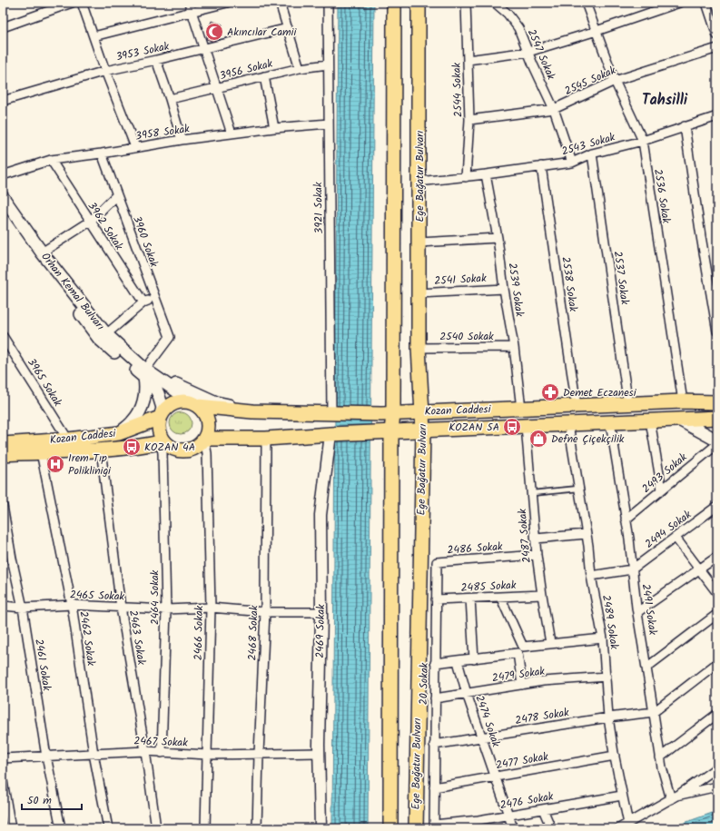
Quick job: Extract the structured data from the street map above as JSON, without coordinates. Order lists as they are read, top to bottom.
{
  "streets": {
    "main road": ["Ege Bağatur Bulvarı", "Orhan Kemal Bulvarı", "Kozan Caddesi"],
    "street": [
      "3953 Sokak",
      "2547 Sokak",
      "3956 Sokak",
      "2545 Sokak",
      "2544 Sokak",
      "3958 Sokak",
      "2543 Sokak",
      "2536 Sokak",
      "3921 Sokak",
      "3962 Sokak",
      "3960 Sokak",
      "2537 Sokak",
      "2541 Sokak",
      "2538 Sokak",
      "2539 Sokak",
      "2540 Sokak",
      "3965 Sokak",
      "2493 Sokak",
      "2494 Sokak",
      "2487 Sokak",
      "2486 Sokak",
      "2485 Sokak",
      "2465 Sokak",
      "2464 Sokak",
      "2491 Sokak",
      "2489 Sokak",
      "2469 Sokak",
      "2466 Sokak",
      "2468 Sokak",
      "2463 Sokak",
      "2462 Sokak",
      "2461 Sokak",
      "2479 Sokak",
      "20 Sokak",
      "2478 Sokak",
      "2474 Sokak",
      "2467 Sokak",
      "2477 Sokak",
      "2476 Sokak"
    ]
  },
  "crossings": [
    ["2547 Sokak", "2545 Sokak"],
    ["2547 Sokak", "2543 Sokak"],
    ["3956 Sokak", "3921 Sokak"],
    ["2545 Sokak", "2544 Sokak"],
    ["2545 Sokak", "2536 Sokak"],
    ["2544 Sokak", "2543 Sokak"],
    ["3958 Sokak", "3921 Sokak"],
    ["3958 Sokak", "3962 Sokak"],
    ["3958 Sokak", "3960 Sokak"],
    ["2543 Sokak", "Ege Bağatur Bulvarı"],
    ["2543 Sokak", "2536 Sokak"],
    ["2543 Sokak", "2537 Sokak"],
    ["2543 Sokak", "2538 Sokak"],
    ["2543 Sokak", "2539 Sokak"],
    ["Ege Bağatur Bulvarı", "2541 Sokak"],
    ["Ege Bağatur Bulvarı", "2540 Sokak"],
    ["Ege Bağatur Bulvarı", "Kozan Caddesi"],
    ["2536 Sokak", "Kozan Caddesi"],
    ["3921 Sokak", "Kozan Caddesi"],
    ["3960 Sokak", "Orhan Kemal Bulvarı"],
    ["2537 Sokak", "Kozan Caddesi"],
    ["2541 Sokak", "2539 Sokak"],
    ["2538 Sokak", "Kozan Caddesi"],
    ["2539 Sokak", "2540 Sokak"],
    ["2539 Sokak", "Kozan Caddesi"],
    ["3965 Sokak", "Kozan Caddesi"],
    ["Kozan Caddesi", "2487 Sokak"],
    ["Kozan Caddesi", "2464 Sokak"],
    ["Kozan Caddesi", "2491 Sokak"],
    ["Kozan Caddesi", "2489 Sokak"],
    ["Kozan Caddesi", "2469 Sokak"],
    ["Kozan Caddesi", "2466 Sokak"],
    ["Kozan Caddesi", "2468 Sokak"],
    ["Kozan Caddesi", "2463 Sokak"],
    ["Kozan Caddesi", "2462 Sokak"],
    ["2493 Sokak", "2491 Sokak"],
    ["2494 Sokak", "2491 Sokak"],
    ["2487 Sokak", "2486 Sokak"],
    ["2487 Sokak", "2485 Sokak"],
    ["2486 Sokak", "20 Sokak"],
    ["2485 Sokak", "20 Sokak"],
    ["2465 Sokak", "2464 Sokak"],
    ["2465 Sokak", "2469 Sokak"],
    ["2465 Sokak", "2466 Sokak"],
    ["2465 Sokak", "2468 Sokak"],
    ["2465 Sokak", "2463 Sokak"],
    ["2465 Sokak", "2462 Sokak"],
    ["2465 Sokak", "2461 Sokak"],
    ["2464 Sokak", "2466 Sokak"],
    ["2464 Sokak", "2467 Sokak"],
    ["2491 Sokak", "2478 Sokak"],
    ["2489 Sokak", "2479 Sokak"],
    ["2489 Sokak", "2478 Sokak"],
    ["2489 Sokak", "2477 Sokak"],
    ["2489 Sokak", "2476 Sokak"],
    ["2469 Sokak", "2467 Sokak"],
    ["2466 Sokak", "2467 Sokak"],
    ["2468 Sokak", "2467 Sokak"],
    ["2463 Sokak", "2467 Sokak"],
    ["2462 Sokak", "2467 Sokak"],
    ["2461 Sokak", "2467 Sokak"],
    ["2479 Sokak", "20 Sokak"],
    ["2479 Sokak", "2474 Sokak"],
    ["20 Sokak", "2478 Sokak"],
    ["20 Sokak", "2477 Sokak"],
    ["20 Sokak", "2476 Sokak"],
    ["2478 Sokak", "2474 Sokak"],
    ["2474 Sokak", "2477 Sokak"],
    ["2474 Sokak", "2476 Sokak"]
  ],
  "districts": ["Tahsilli"],
  "places": {
    "mosque": ["Akıncılar Camii"],
    "pharmacy": ["Demet Eczanesi"],
    "bus stop": ["KOZAN 5A", "KOZAN 4A"],
    "shop": ["Defne Çiçekçilik"],
    "hospital": ["Irem Tıp Poliklinigi"]
  },
  "scale_bar": "50 m"
}
